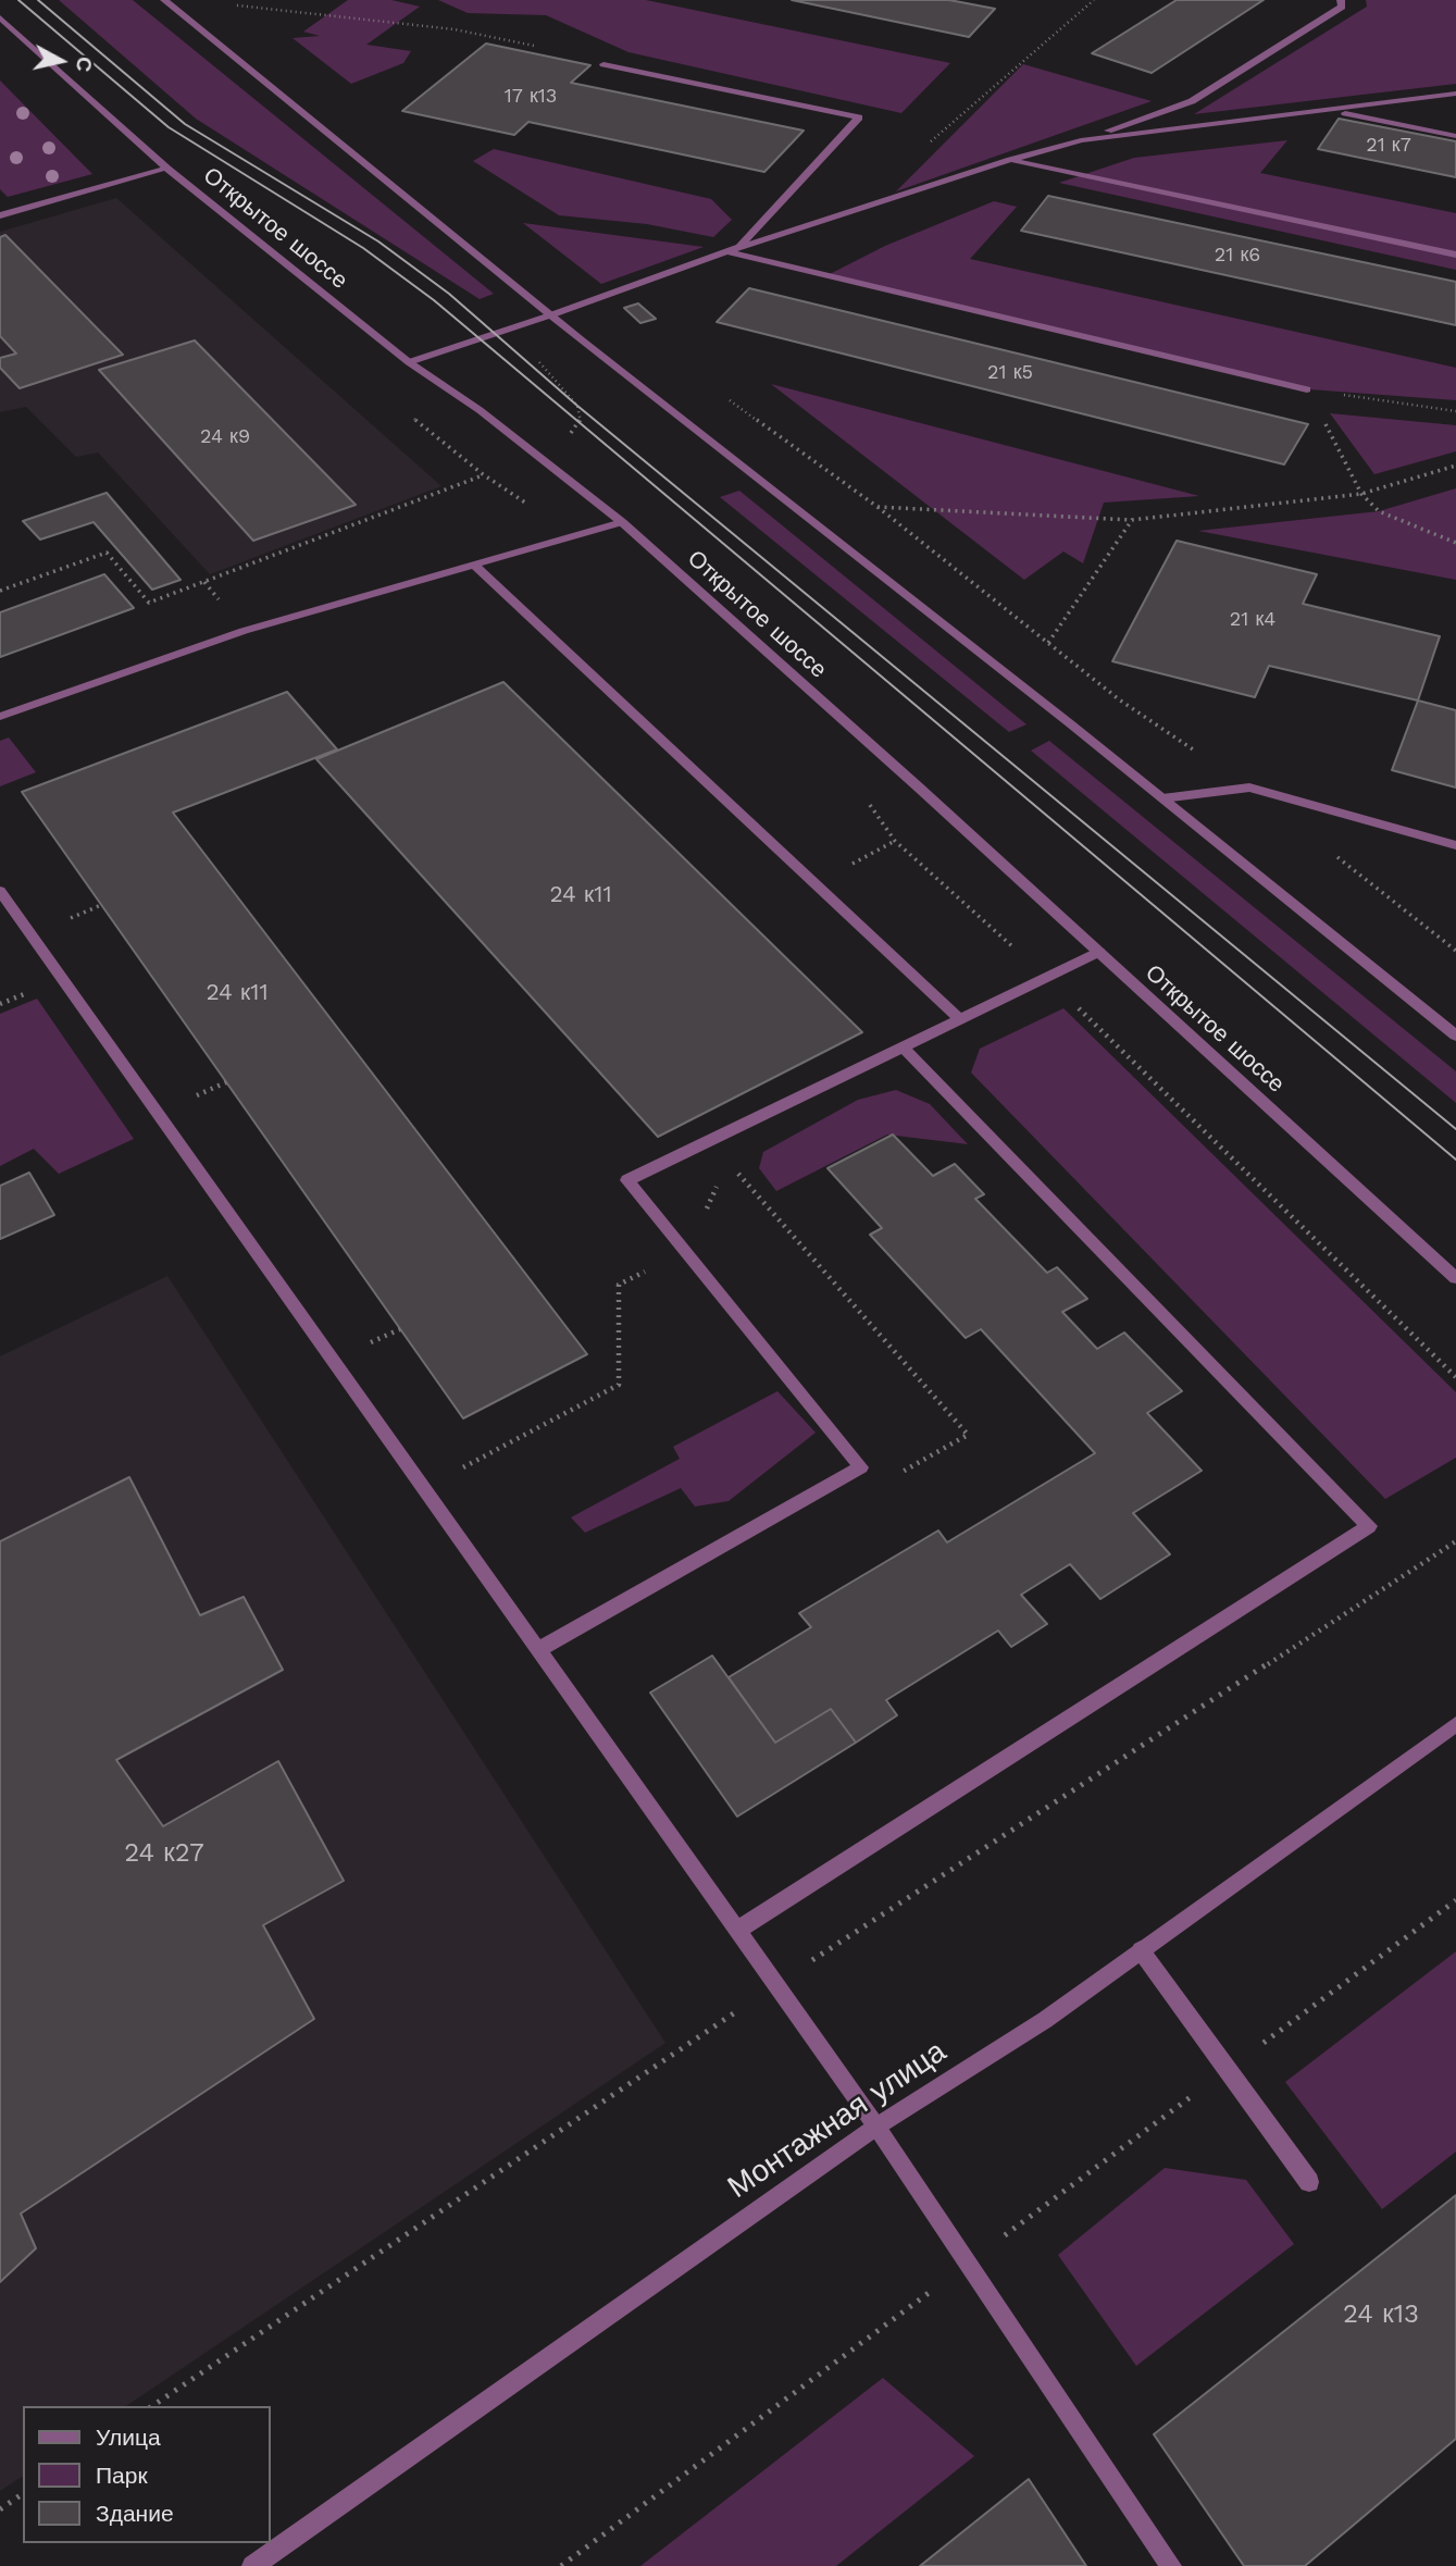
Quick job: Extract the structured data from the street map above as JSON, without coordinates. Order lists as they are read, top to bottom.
{
  "streets": {
    "street": ["Открытое шоссе", "Монтажная улица"]
  },
  "house_numbers": [
    "17 к13",
    "21 к7",
    "21 к6",
    "21 к5",
    "24 к9",
    "21 к4",
    "24 к11",
    "24 к11",
    "24 к27",
    "24 к13"
  ],
  "legend": ["Улица", "Парк", "Здание"],
  "north": "right"
}
